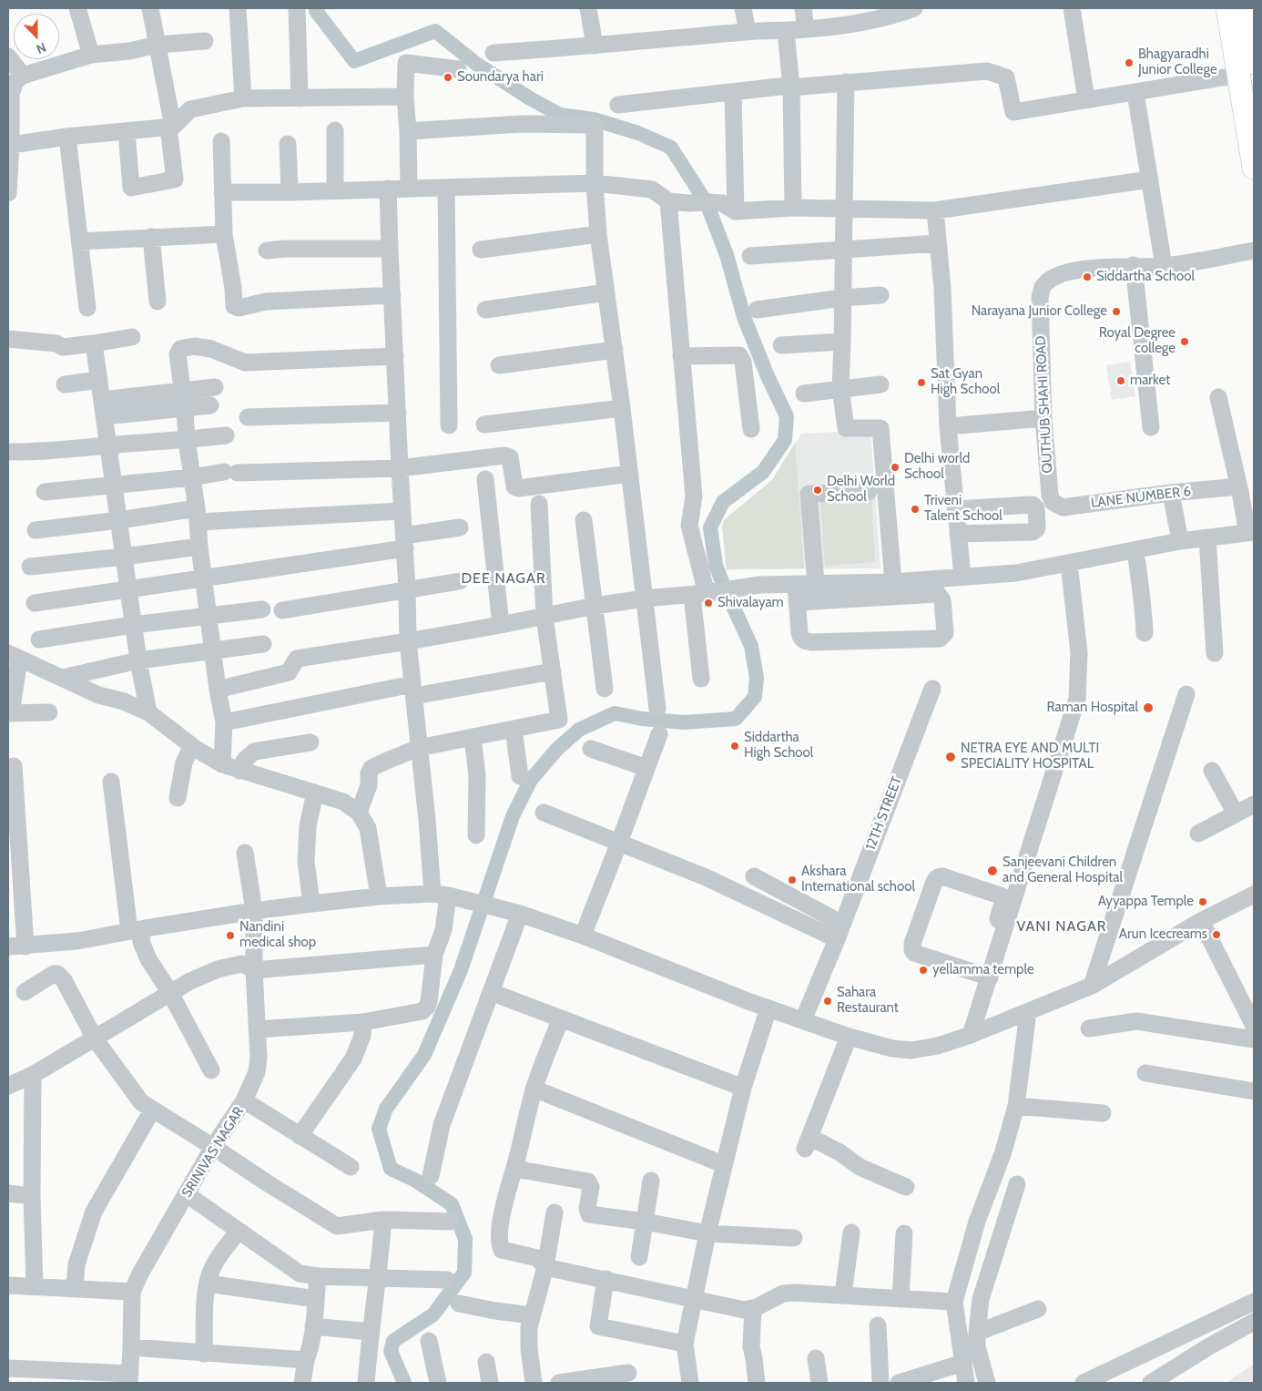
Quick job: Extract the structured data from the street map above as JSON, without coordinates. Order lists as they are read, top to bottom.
{
  "streets": {
    "street": [
      "QUTHUB SHAHI ROAD",
      "LANE NUMBER 6",
      "12TH STREET",
      "SRINIVAS NAGAR"
    ]
  },
  "crossings": [
    ["QUTHUB SHAHI ROAD", "LANE NUMBER 6"]
  ],
  "districts": ["DEE NAGAR", "VANI NAGAR"],
  "places": [
    "Bhagyaradhi Junior College",
    "Soundarya hari",
    "Siddartha School",
    "Narayana Junior College",
    "Royal Degree college",
    "market",
    "Sat Gyan High School",
    "Delhi world School",
    "Delhi World School",
    "Triveni Talent School",
    "Shivalayam",
    "Raman Hospital",
    "Siddartha High School",
    "NETRA EYE AND MULTI SPECIALITY HOSPITAL",
    "Sanjeevani Children and General Hospital",
    "Akshara International school",
    "Ayyappa Temple",
    "Arun Icecreams",
    "Nandini medical shop",
    "yellamma temple",
    "Sahara Restaurant"
  ],
  "north": "bottom"
}
